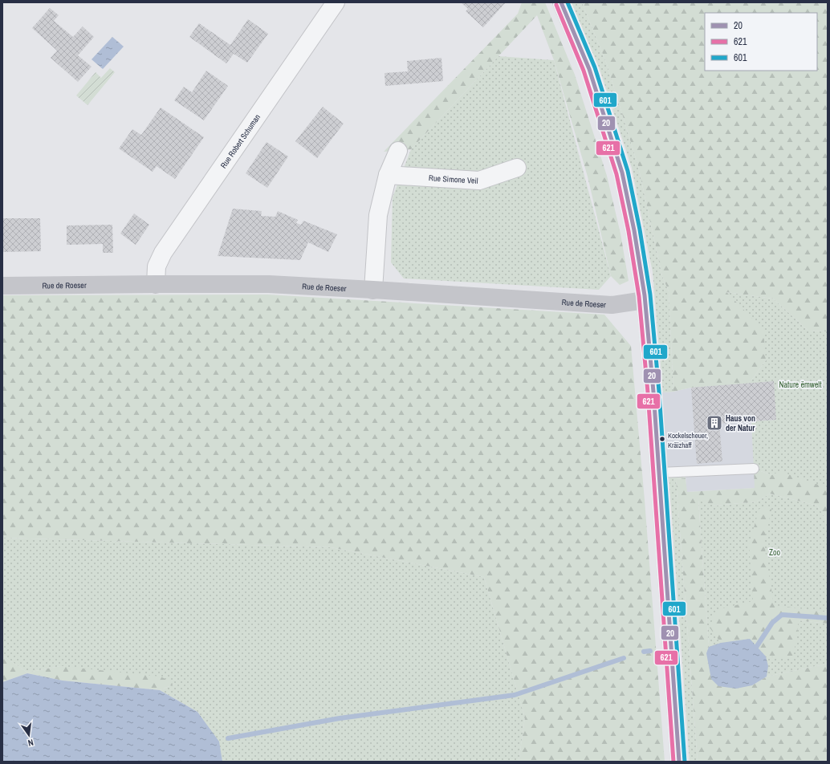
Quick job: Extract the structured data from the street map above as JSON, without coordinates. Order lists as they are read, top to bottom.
{
  "streets": {
    "main road": ["Rue de Roeser"],
    "street": ["Rue Robert Schuman", "Rue Simone Veil"]
  },
  "crossings": [
    ["Rue Robert Schuman", "Rue de Roeser"]
  ],
  "parks": ["Nature ëmwelt", "Zoo"],
  "places": {
    "building": ["Haus von der Natur"],
    "other": ["Kockelscheuer, Kräizhaff"]
  },
  "lines": ["transit line 20", "transit line 601", "transit line 621"],
  "legend": ["20", "621", "601"],
  "north": "bottom"
}
